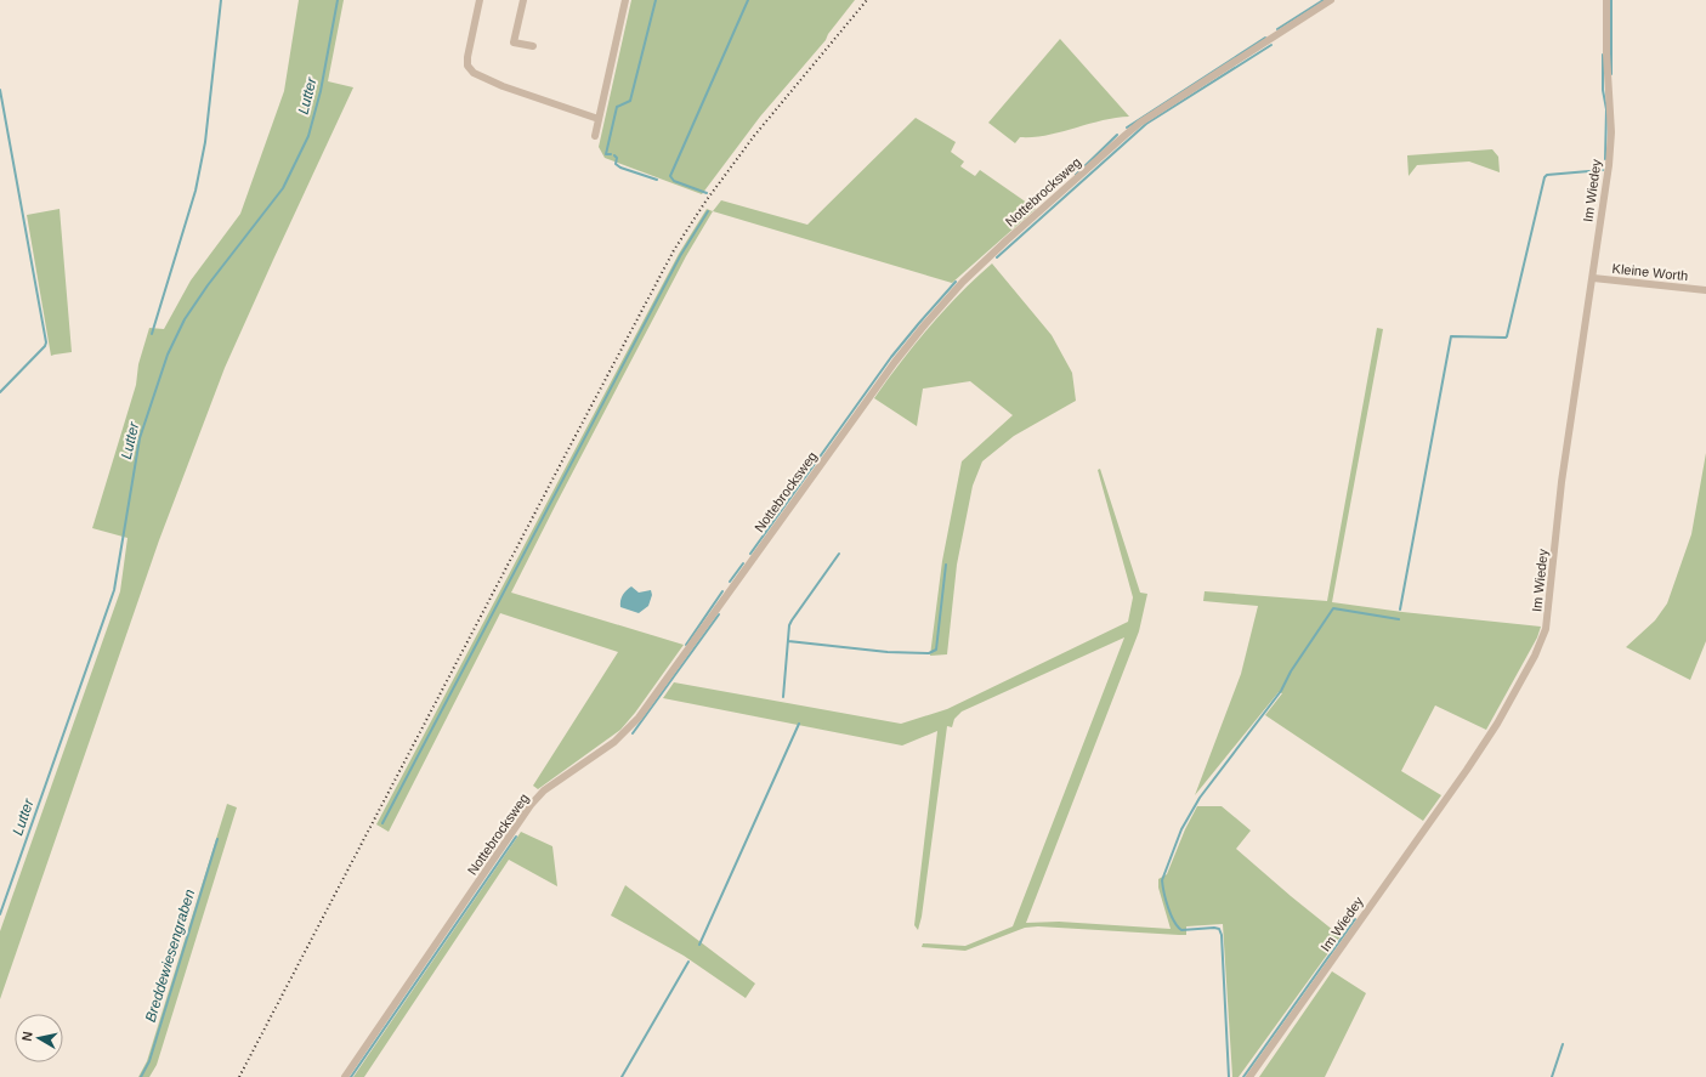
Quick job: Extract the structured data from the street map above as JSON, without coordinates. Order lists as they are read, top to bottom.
{
  "streets": {
    "street": ["Im Wiedey", "Nottebrocksweg", "Kleine Worth"]
  },
  "crossings": [
    ["Im Wiedey", "Kleine Worth"]
  ],
  "water": ["Lutter", "Breddewiesengraben"],
  "north": "left"
}
